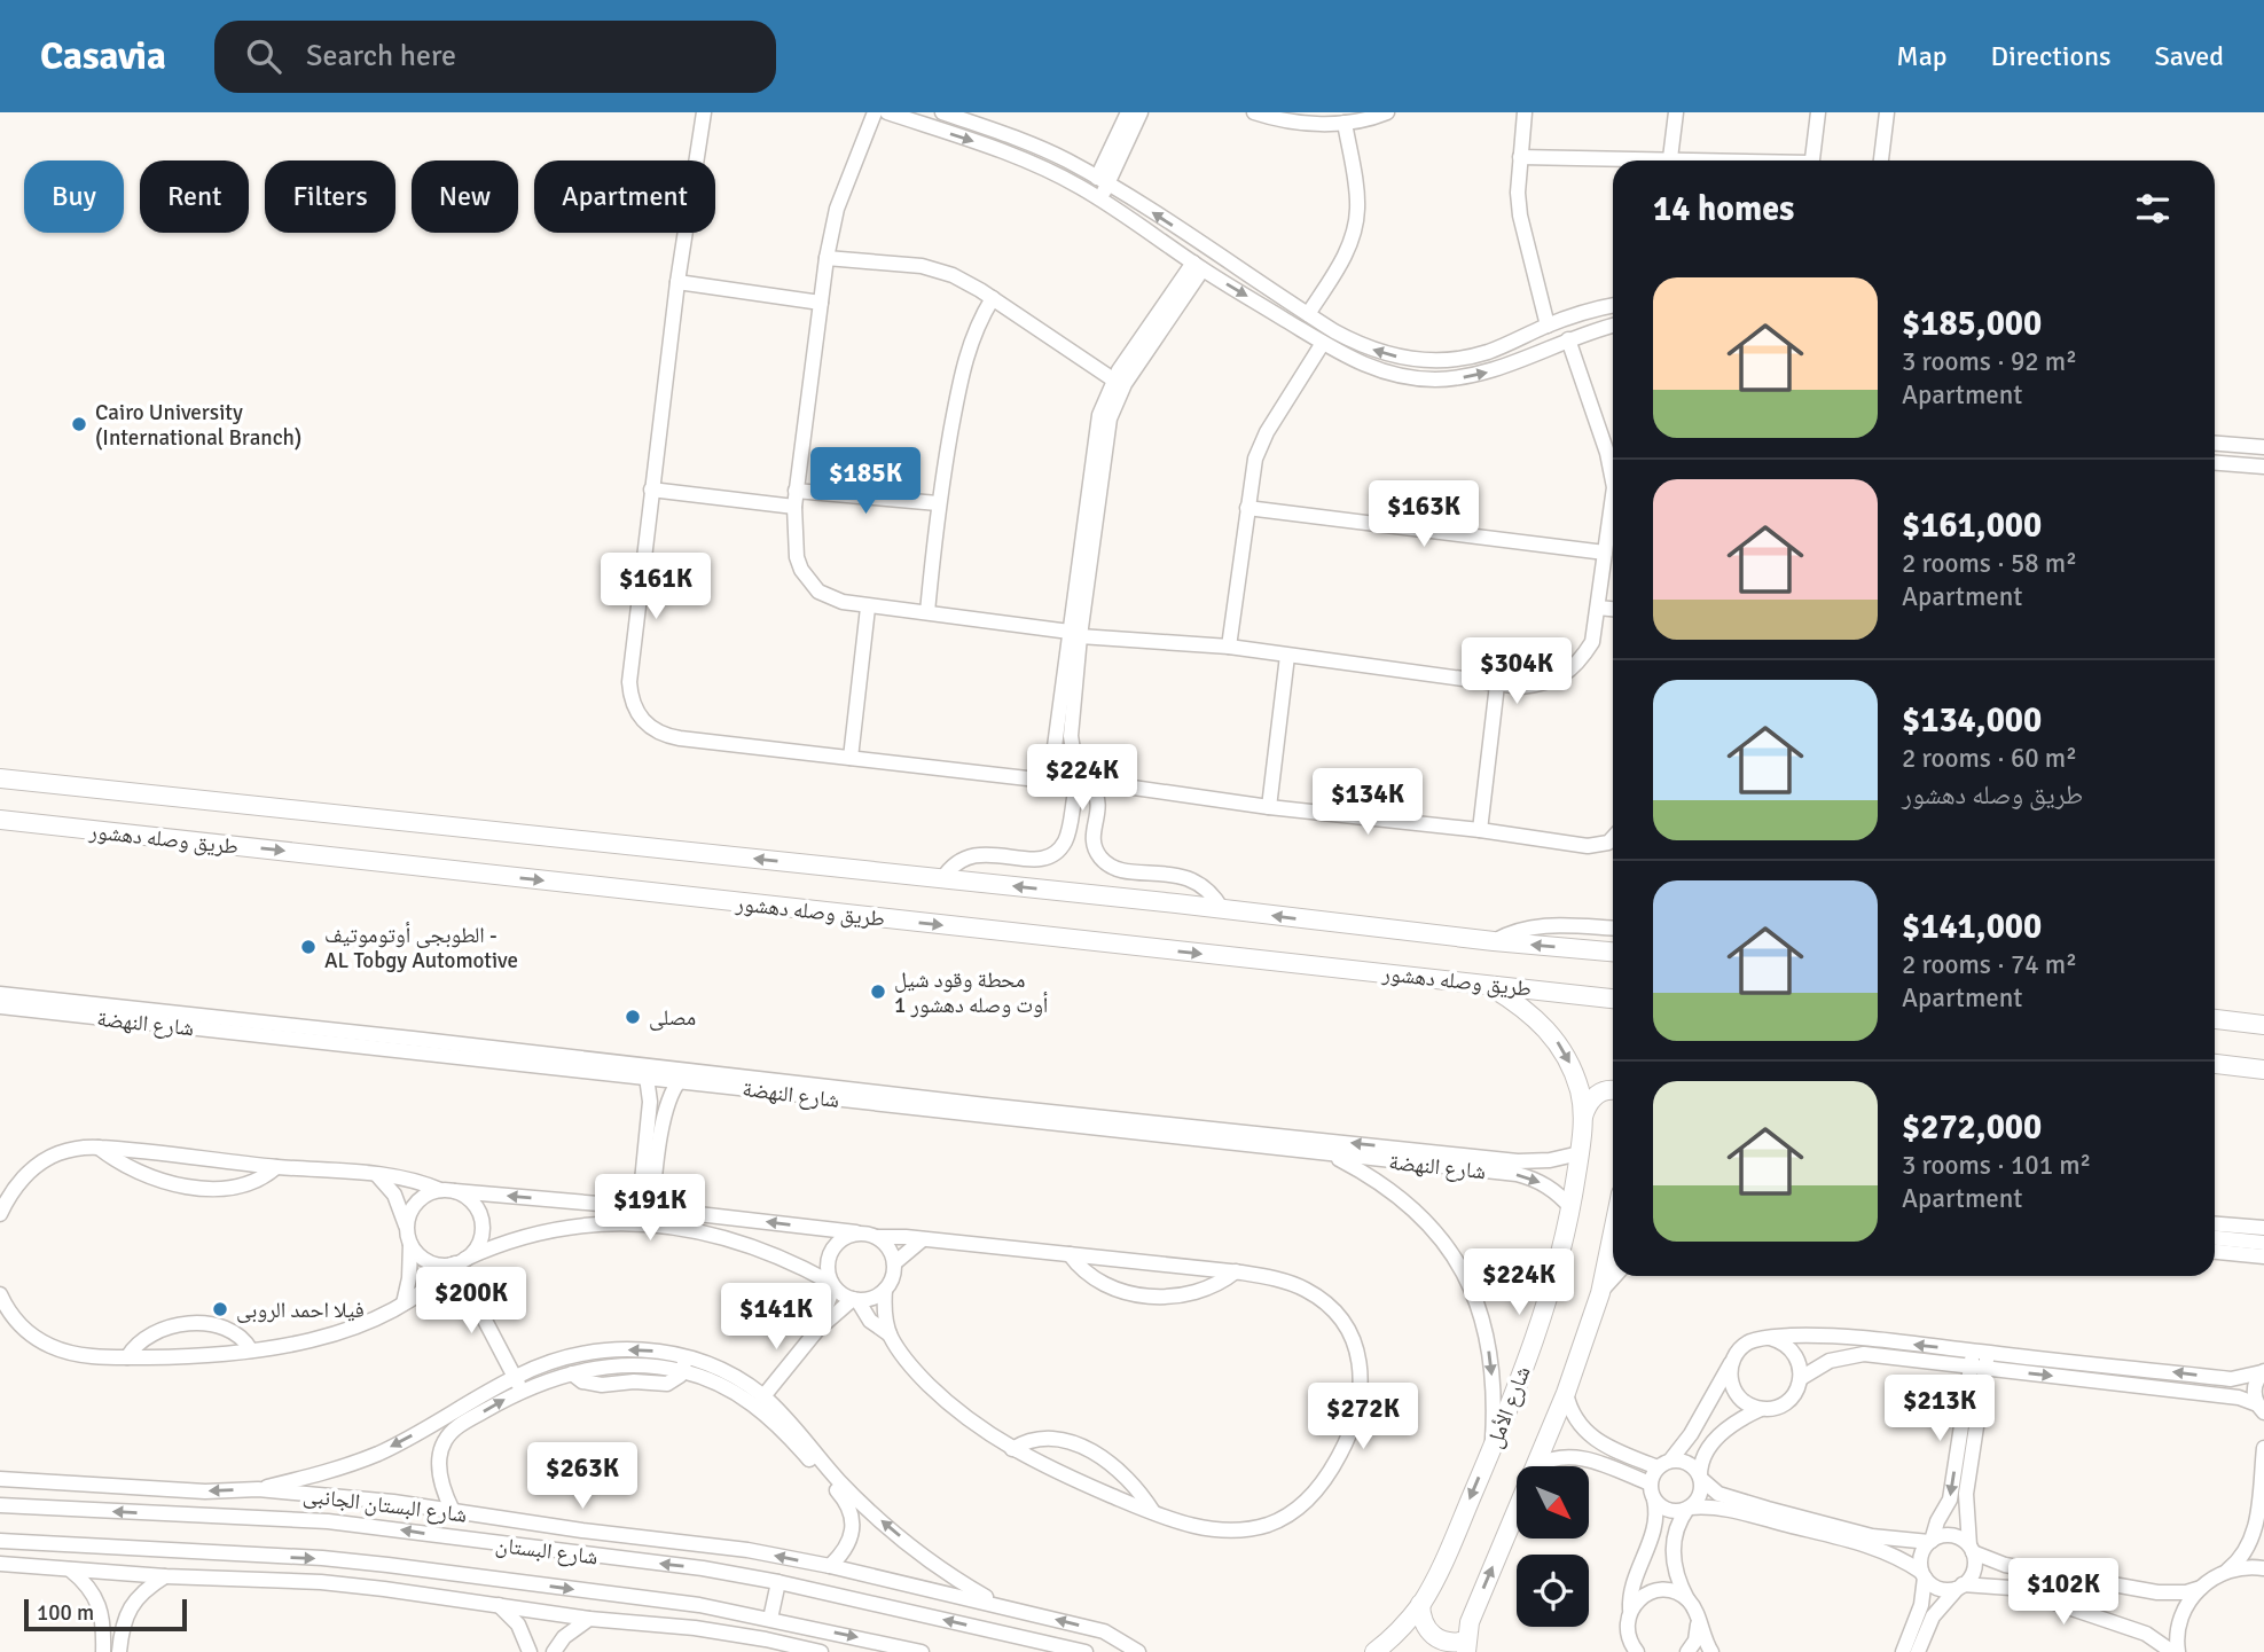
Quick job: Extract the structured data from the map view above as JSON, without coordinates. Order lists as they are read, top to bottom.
{
  "streets": {
    "main road": ["طريق وصله دهشور", "شارع الأمل"],
    "street": ["شارع النهضة", "شارع البستان الجانبى", "شارع البستان"]
  },
  "crossings": [
    ["طريق وصله دهشور", "شارع الأمل"],
    ["شارع النهضة", "شارع الأمل"]
  ],
  "one_way": ["شارع الأمل"],
  "places": [
    "Cairo University (International Branch)",
    "الطوبجى أوتوموتيف - AL Tobgy Automotive",
    "محطة وقود شيل أوت وصله دهشور 1",
    "مصلى",
    "فيلا احمد الروبى"
  ],
  "scale_bar": "100 m",
  "north": "bottom right",
  "page": {
    "header": "Casavia",
    "search": "Search here",
    "nav": ["Map", "Directions", "Saved"],
    "chip": [
      "Buy",
      "Rent",
      "Filters",
      "New",
      "Apartment"
    ],
    "heading": "14 homes",
    "list": [
      {
        "name": "$185,000",
        "note": "3 rooms · 92 m² · Apartment"
      },
      {
        "name": "$161,000",
        "note": "2 rooms · 58 m² · Apartment"
      },
      {
        "name": "$134,000",
        "note": "2 rooms · 60 m² · طريق وصله دهشور"
      },
      {
        "name": "$141,000",
        "note": "2 rooms · 74 m² · Apartment"
      },
      {
        "name": "$272,000",
        "note": "3 rooms · 101 m² · Apartment"
      }
    ],
    "price": [
      "$185K",
      "$163K",
      "$161K",
      "$304K",
      "$224K",
      "$134K",
      "$191K",
      "$224K",
      "$200K",
      "$141K",
      "$213K",
      "$272K",
      "$263K",
      "$102K"
    ],
    "scale": "100 m"
  }
}
